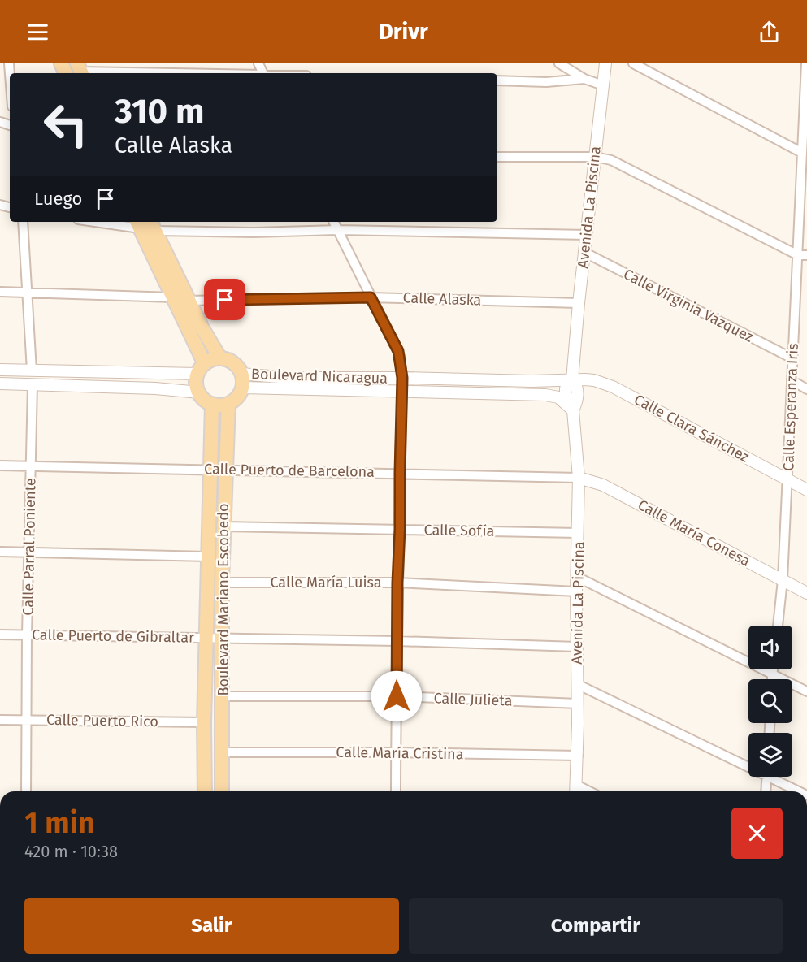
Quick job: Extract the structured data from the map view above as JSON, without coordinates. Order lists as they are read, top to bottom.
{
  "streets": {
    "main road": ["Boulevard Mariano Escobedo"],
    "street": [
      "Avenida La Piscina",
      "Calle Alaska",
      "Calle Virginia Vázquez",
      "Boulevard Nicaragua",
      "Calle Esperanza Iris",
      "Calle Clara Sánchez",
      "Calle Puerto de Barcelona",
      "Calle Sofía",
      "Calle María Conesa",
      "Calle Parral Poniente",
      "Calle María Luisa",
      "Calle Puerto de Gibraltar",
      "Calle Julieta",
      "Calle Puerto Rico",
      "Calle María Cristina"
    ]
  },
  "crossings": [
    ["Avenida La Piscina", "Calle Alaska"],
    ["Avenida La Piscina", "Calle Virginia Vázquez"],
    ["Avenida La Piscina", "Boulevard Nicaragua"],
    ["Avenida La Piscina", "Calle Clara Sánchez"],
    ["Avenida La Piscina", "Calle Puerto de Barcelona"],
    ["Avenida La Piscina", "Calle Sofía"],
    ["Avenida La Piscina", "Calle María Conesa"],
    ["Avenida La Piscina", "Calle María Luisa"],
    ["Avenida La Piscina", "Calle Puerto de Gibraltar"],
    ["Avenida La Piscina", "Calle Julieta"],
    ["Avenida La Piscina", "Calle María Cristina"],
    ["Calle Virginia Vázquez", "Calle Esperanza Iris"],
    ["Boulevard Nicaragua", "Calle Clara Sánchez"],
    ["Boulevard Nicaragua", "Boulevard Mariano Escobedo"],
    ["Calle Esperanza Iris", "Calle Clara Sánchez"],
    ["Calle Esperanza Iris", "Calle María Conesa"],
    ["Calle Puerto de Barcelona", "Calle María Conesa"],
    ["Calle Puerto de Barcelona", "Calle Parral Poniente"],
    ["Calle Puerto de Barcelona", "Boulevard Mariano Escobedo"],
    ["Calle Sofía", "Boulevard Mariano Escobedo"],
    ["Calle Parral Poniente", "Calle Puerto de Gibraltar"],
    ["Calle Parral Poniente", "Calle Puerto Rico"],
    ["Calle María Luisa", "Boulevard Mariano Escobedo"],
    ["Boulevard Mariano Escobedo", "Calle Puerto de Gibraltar"],
    ["Boulevard Mariano Escobedo", "Calle Julieta"],
    ["Boulevard Mariano Escobedo", "Calle Puerto Rico"],
    ["Boulevard Mariano Escobedo", "Calle María Cristina"]
  ],
  "page": {
    "header": "Drivr",
    "turn": ["310 m", "Calle Alaska"],
    "then": "Luego",
    "heading": ["1 min", "420 m · 10:38"],
    "buttons": ["Salir", "Compartir"]
  }
}
